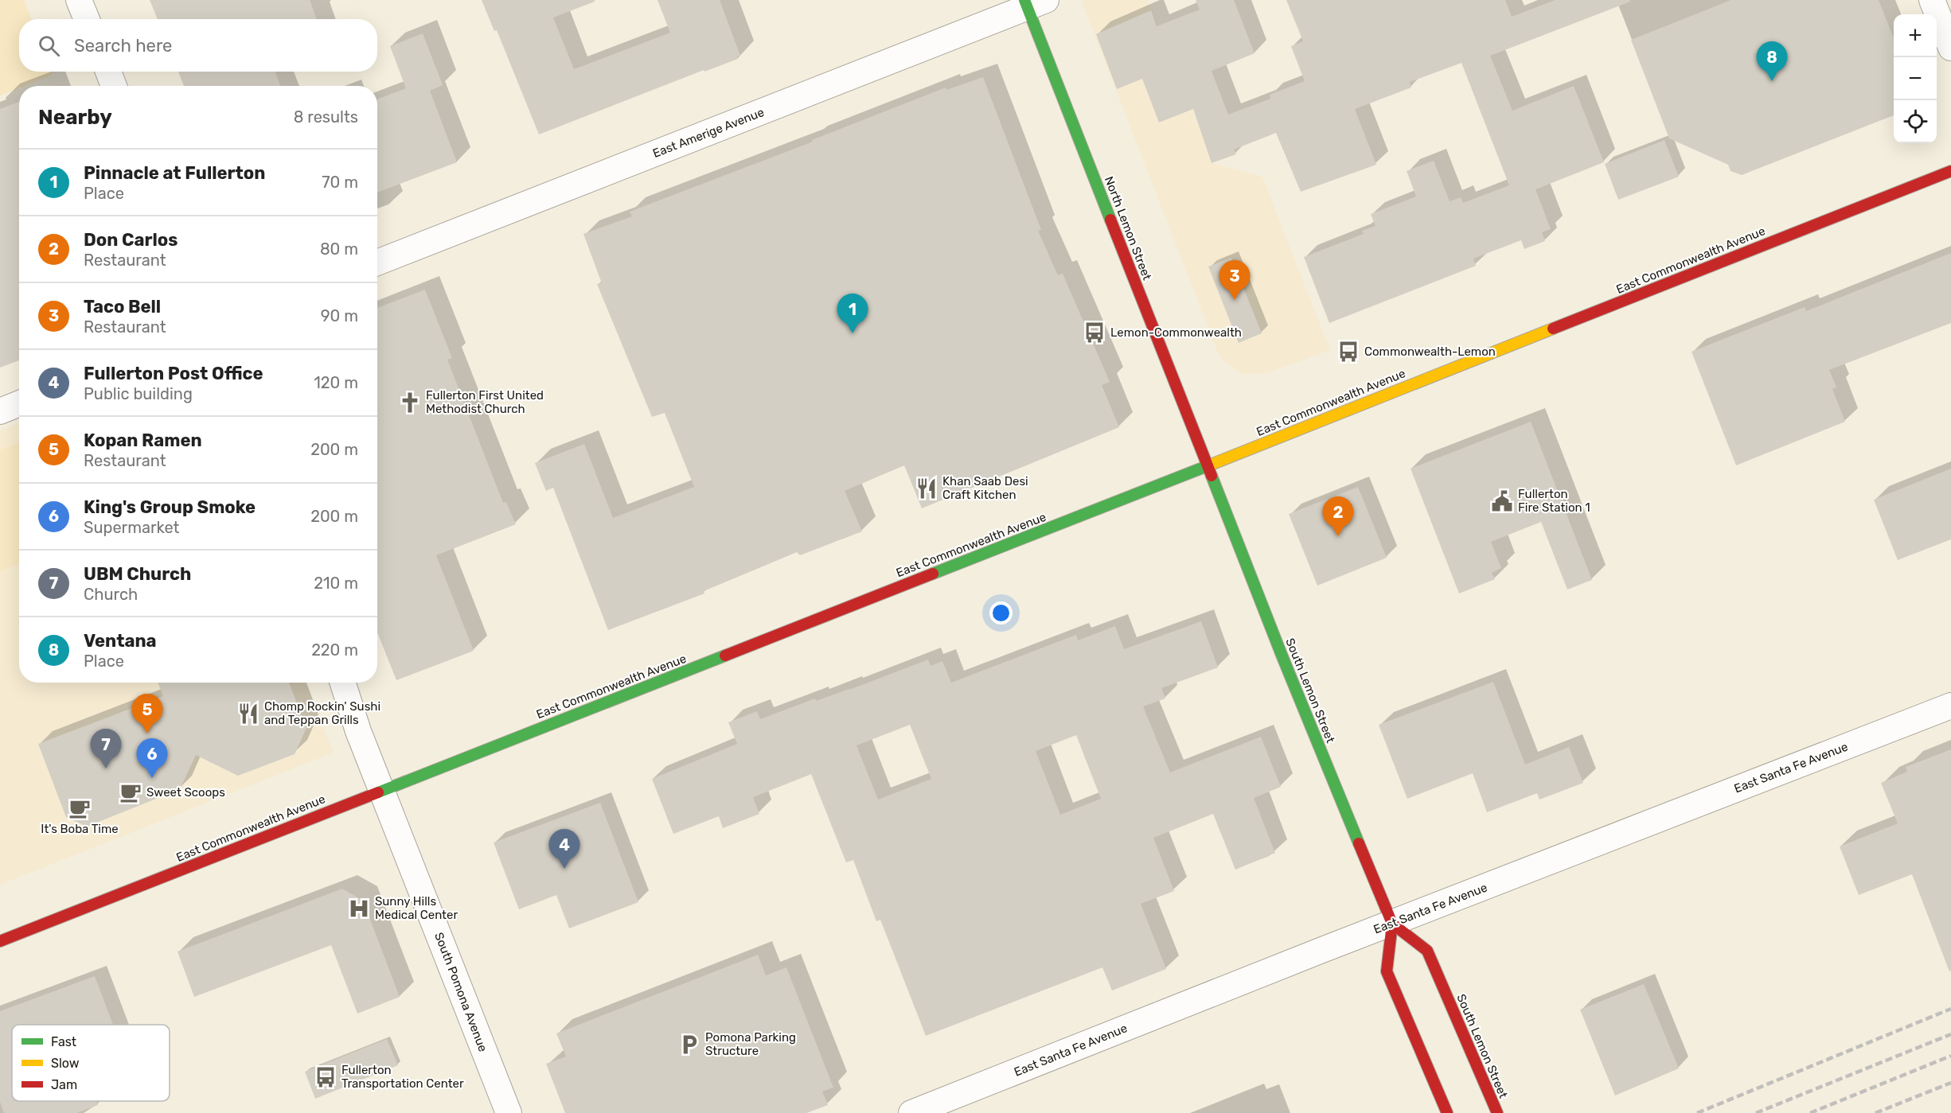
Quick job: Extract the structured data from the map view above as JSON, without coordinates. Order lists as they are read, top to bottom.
{
  "streets": {
    "main road": ["North Lemon Street", "East Commonwealth Avenue", "South Lemon Street"],
    "street": ["East Amerige Avenue", "East Santa Fe Avenue", "South Pomona Avenue"]
  },
  "crossings": [
    ["East Amerige Avenue", "North Lemon Street"],
    ["North Lemon Street", "East Commonwealth Avenue"],
    ["North Lemon Street", "South Lemon Street"],
    ["East Commonwealth Avenue", "South Lemon Street"],
    ["East Commonwealth Avenue", "South Pomona Avenue"],
    ["South Lemon Street", "East Santa Fe Avenue"]
  ],
  "places": {
    "bus stop": ["Lemon-Commonwealth", "Commonwealth-Lemon", "Fullerton Transportation Center"],
    "church": ["Fullerton First United Methodist Church"],
    "restaurant": ["Khan Saab Desi Craft Kitchen", "Chomp Rockin' Sushi and Teppan Grills"],
    "public building": ["Fullerton Fire Station 1"],
    "cafe": ["Sweet Scoops", "It's Boba Time"],
    "hospital": ["Sunny Hills Medical Center"],
    "parking": ["Pomona Parking Structure"]
  },
  "legend": ["Fast", "Slow", "Jam"],
  "page": {
    "map_buttons": ["+", "−"],
    "search": "Search here",
    "pins": [
      "8",
      "3",
      "1",
      "2",
      "5",
      "7",
      "6",
      "4"
    ],
    "heading": ["Nearby", "8 results"],
    "list": [
      {
        "mark": "1",
        "name": "Pinnacle at Fullerton",
        "note": "Place",
        "value": "70 m"
      },
      {
        "mark": "2",
        "name": "Don Carlos",
        "note": "Restaurant",
        "value": "80 m"
      },
      {
        "mark": "3",
        "name": "Taco Bell",
        "note": "Restaurant",
        "value": "90 m"
      },
      {
        "mark": "4",
        "name": "Fullerton Post Office",
        "note": "Public building",
        "value": "120 m"
      },
      {
        "mark": "5",
        "name": "Kopan Ramen",
        "note": "Restaurant",
        "value": "200 m"
      },
      {
        "mark": "6",
        "name": "King's Group Smoke",
        "note": "Supermarket",
        "value": "200 m"
      },
      {
        "mark": "7",
        "name": "UBM Church",
        "note": "Church",
        "value": "210 m"
      },
      {
        "mark": "8",
        "name": "Ventana",
        "note": "Place",
        "value": "220 m"
      }
    ]
  }
}
